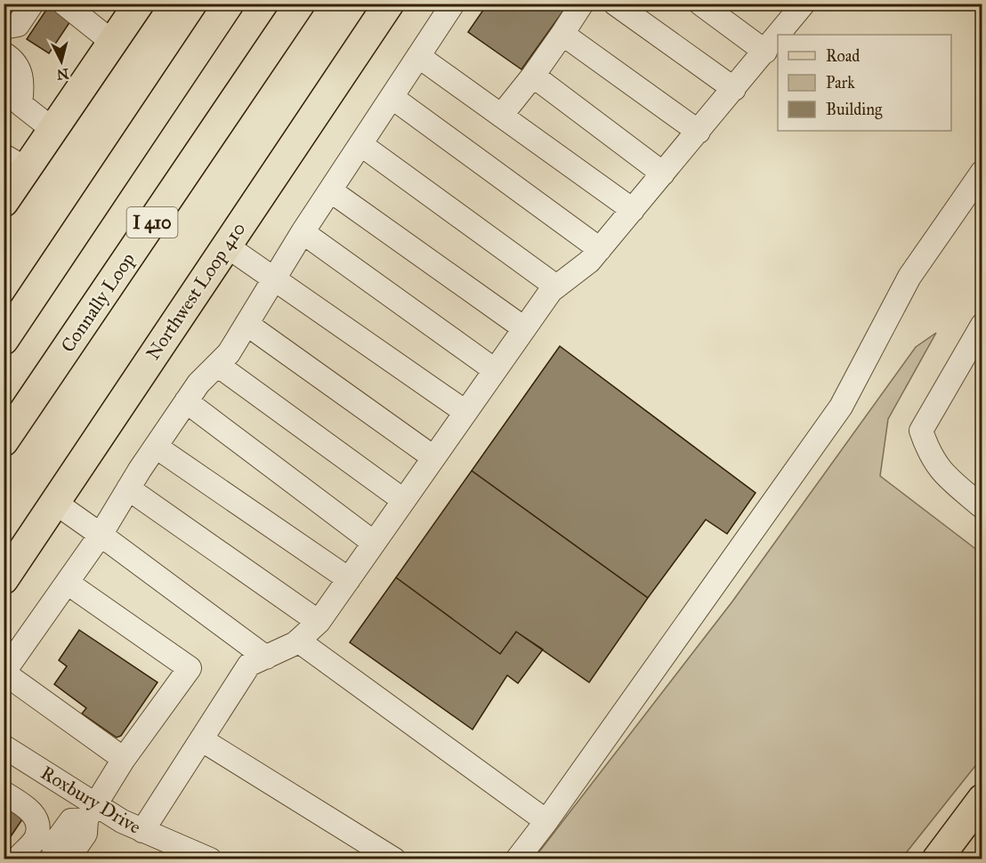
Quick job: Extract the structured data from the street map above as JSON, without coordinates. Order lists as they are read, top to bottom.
{
  "streets": {
    "main road": ["I 410", "Northwest Loop 410", "Connally Loop"],
    "street": ["Roxbury Drive"]
  },
  "legend": ["Road", "Park", "Building"],
  "north": "bottom"
}
